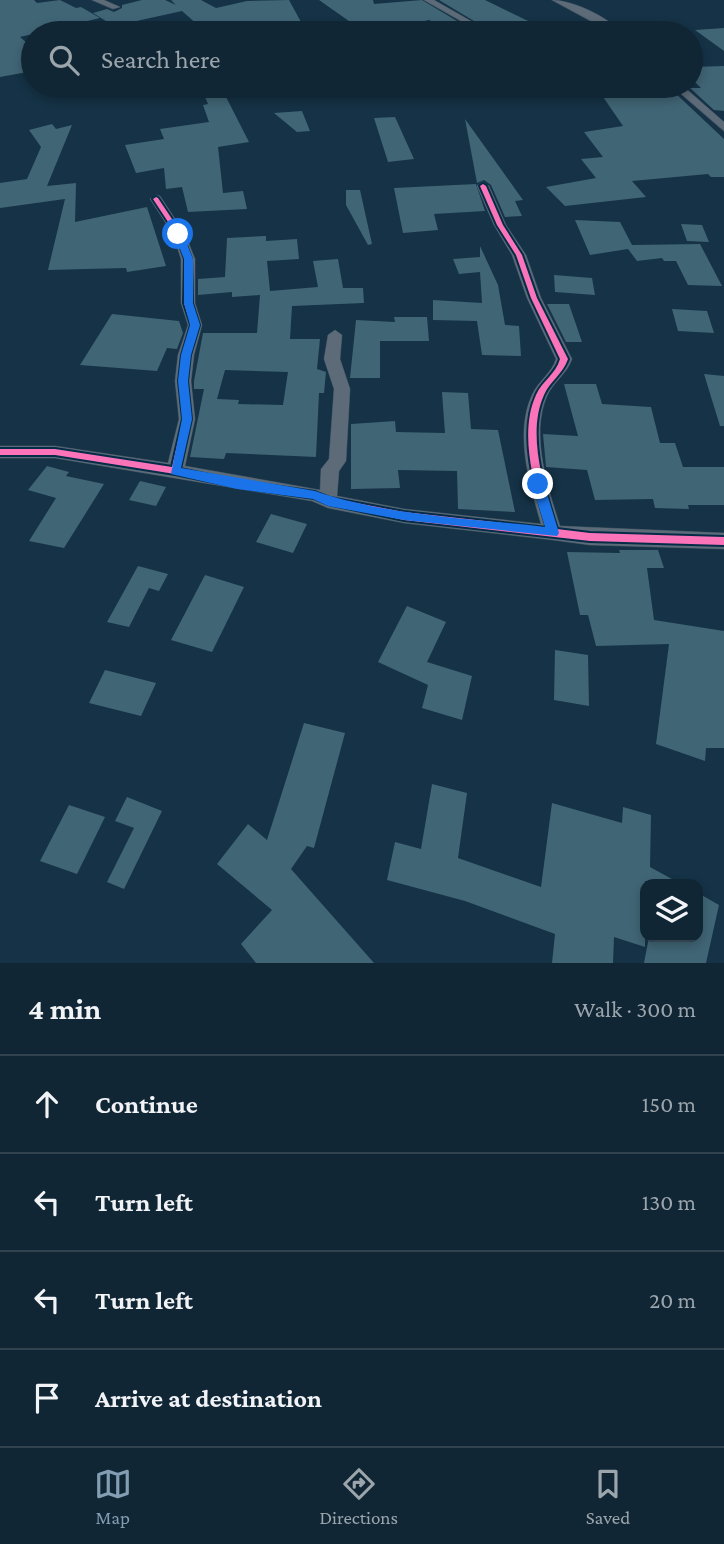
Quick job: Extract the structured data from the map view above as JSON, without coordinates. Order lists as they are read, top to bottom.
{
  "page": {
    "search": "Search here",
    "heading": ["4 min", "Walk · 300 m"],
    "list": [
      ["Continue", "150 m"],
      ["Turn left", "130 m"],
      ["Turn left", "20 m"],
      "Arrive at destination"
    ],
    "nav": ["Map", "Directions", "Saved"]
  }
}
